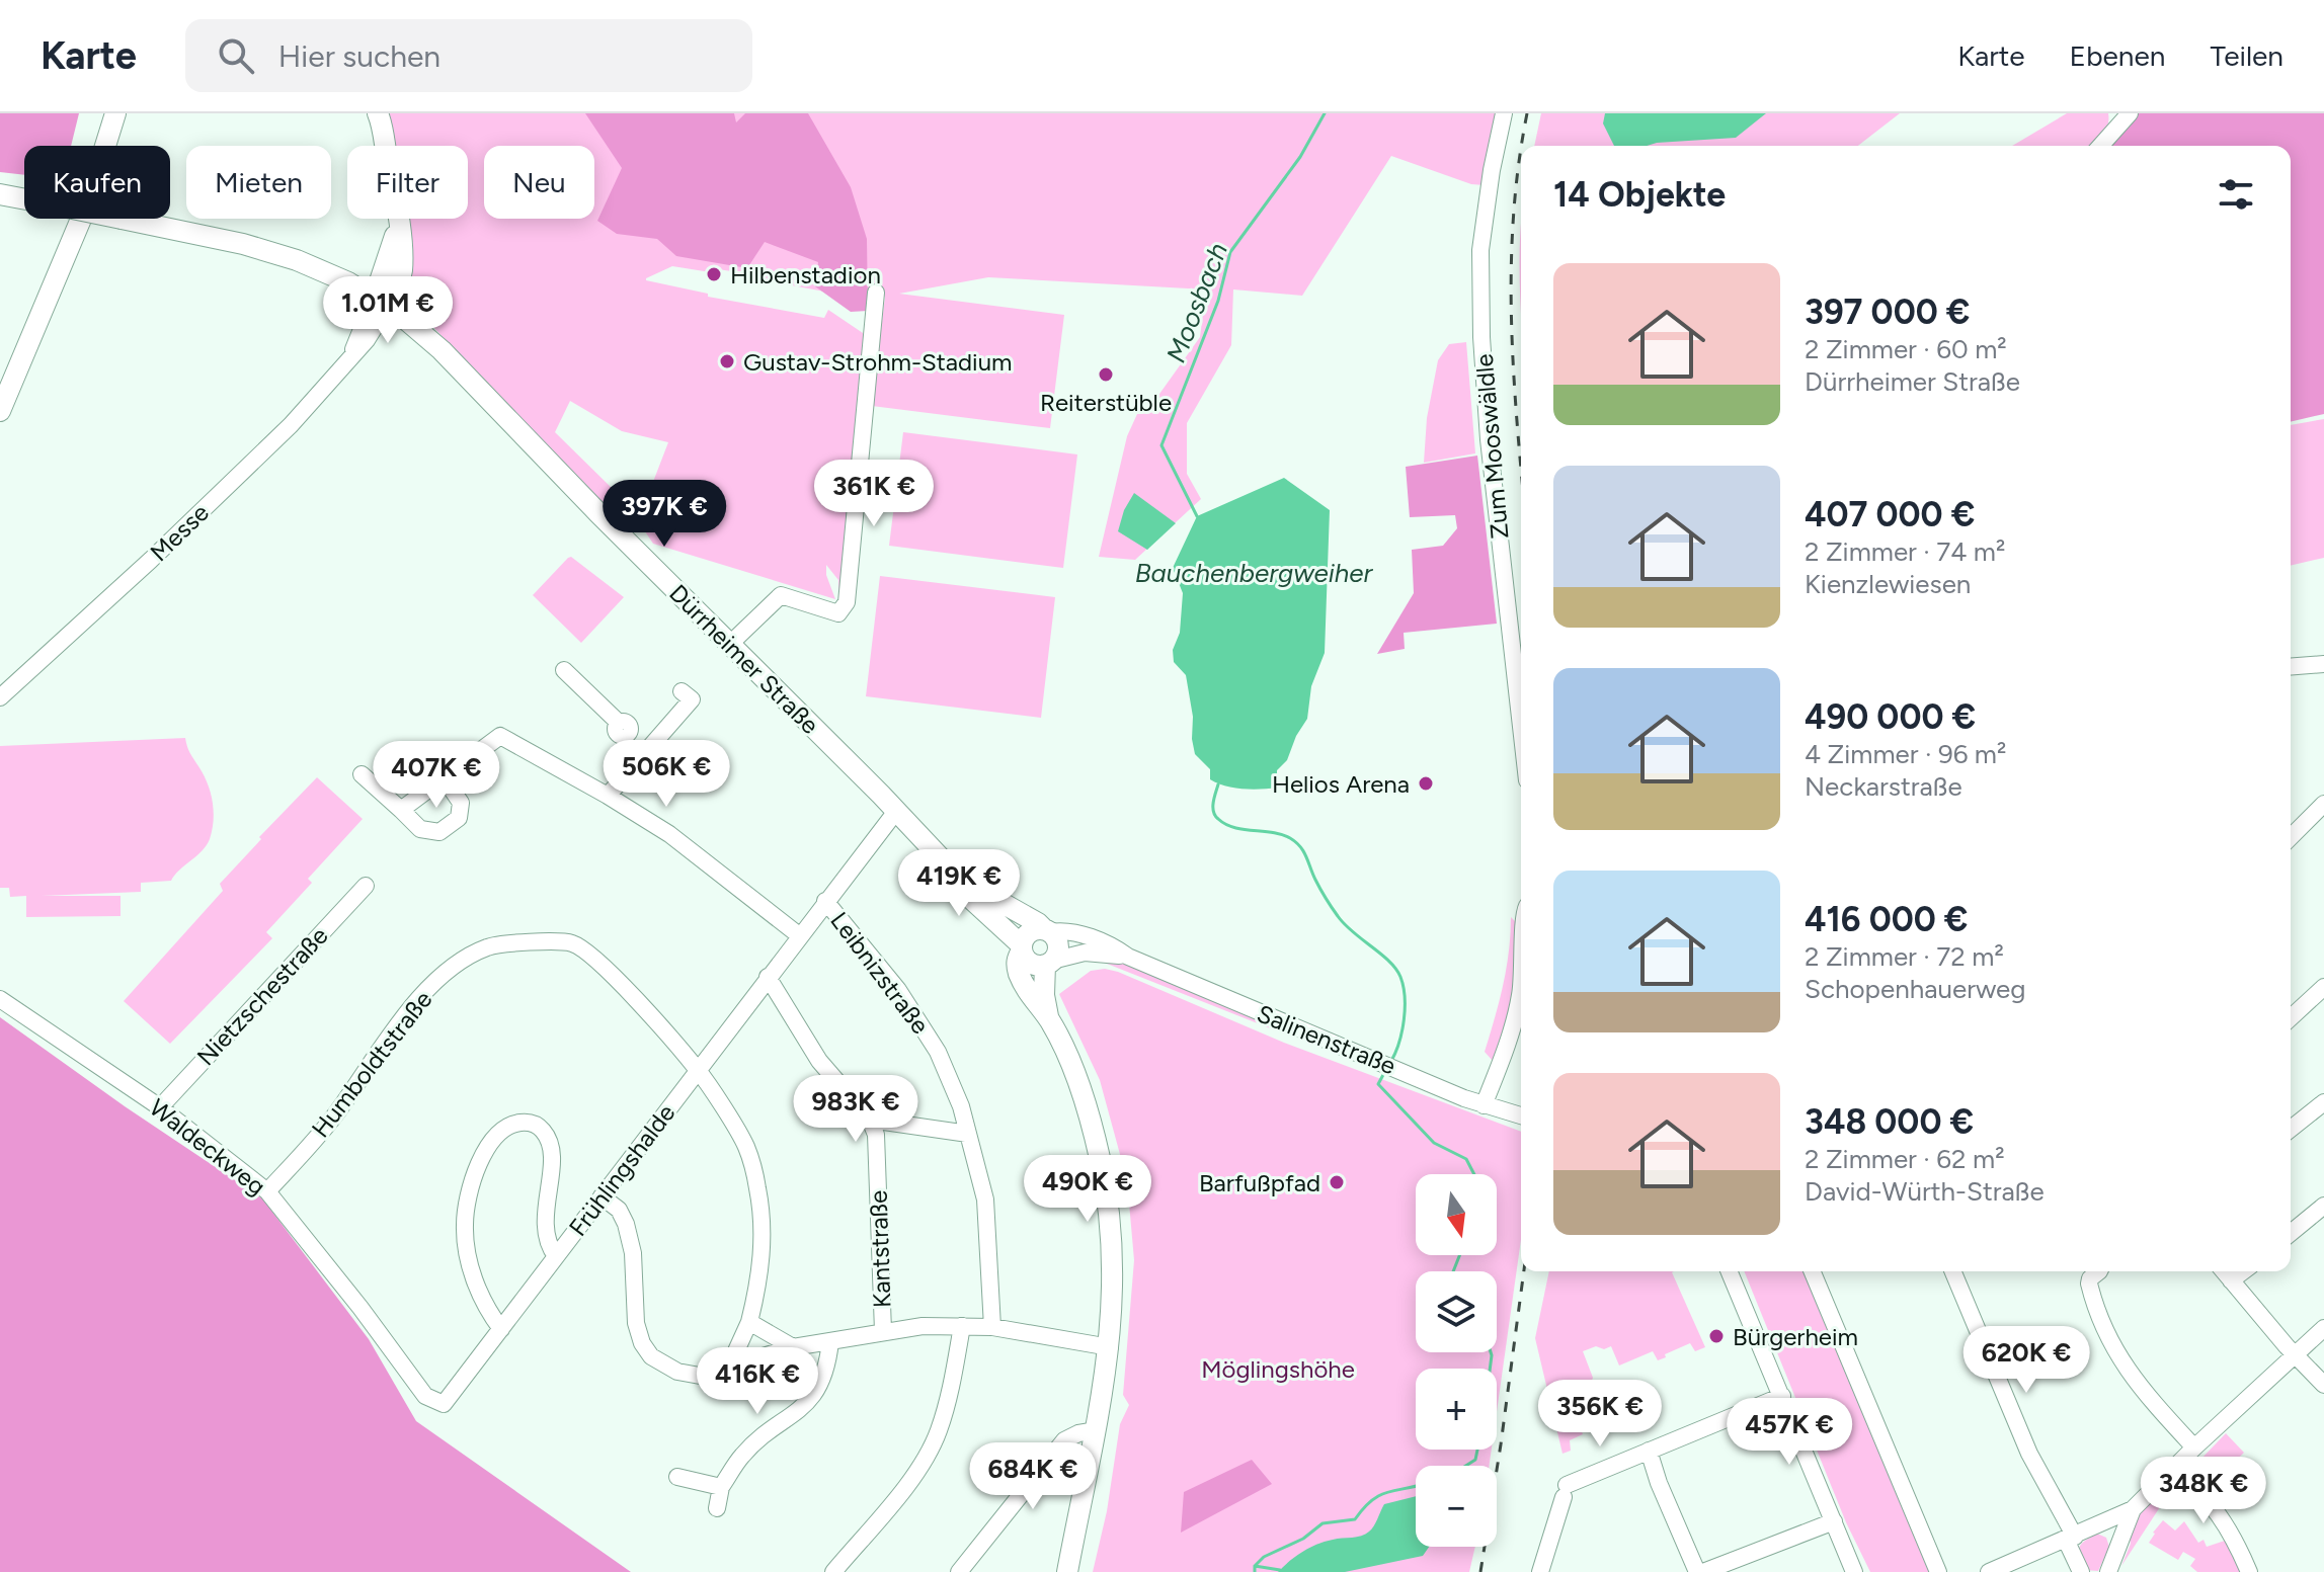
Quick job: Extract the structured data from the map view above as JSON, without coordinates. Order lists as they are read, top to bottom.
{
  "streets": {
    "main road": ["Dürrheimer Straße"],
    "street": [
      "Zum Mooswäldle",
      "Messe",
      "Leibnizstraße",
      "Nietzschestraße",
      "Salinenstraße",
      "Humboldtstraße",
      "Waldeckweg",
      "Frühlingshalde",
      "Kantstraße"
    ]
  },
  "crossings": [
    ["Messe", "Dürrheimer Straße"],
    ["Dürrheimer Straße", "Salinenstraße"],
    ["Dürrheimer Straße", "Frühlingshalde"],
    ["Leibnizstraße", "Frühlingshalde"],
    ["Nietzschestraße", "Waldeckweg"],
    ["Humboldtstraße", "Waldeckweg"],
    ["Humboldtstraße", "Frühlingshalde"],
    ["Waldeckweg", "Frühlingshalde"]
  ],
  "water": ["Moosbach", "Bauchenbergweiher"],
  "parks": ["Möglingshöhe"],
  "places": [
    "Hilbenstadion",
    "Gustav-Strohm-Stadium",
    "Reiterstüble",
    "Helios Arena",
    "Barfußpfad",
    "Bürgerheim"
  ],
  "north": "bottom",
  "page": {
    "header": "Karte",
    "search": "Hier suchen",
    "nav": ["Karte", "Ebenen", "Teilen"],
    "chip": [
      "Kaufen",
      "Mieten",
      "Filter",
      "Neu"
    ],
    "heading": "14 Objekte",
    "list": [
      {
        "name": "397 000 €",
        "note": "2 Zimmer · 60 m² · Dürrheimer Straße"
      },
      {
        "name": "407 000 €",
        "note": "2 Zimmer · 74 m² · Kienzlewiesen"
      },
      {
        "name": "490 000 €",
        "note": "4 Zimmer · 96 m² · Neckarstraße"
      },
      {
        "name": "416 000 €",
        "note": "2 Zimmer · 72 m² · Schopenhauerweg"
      },
      {
        "name": "348 000 €",
        "note": "2 Zimmer · 62 m² · David-Würth-Straße"
      }
    ],
    "price": [
      "1.01M €",
      "361K €",
      "397K €",
      "506K €",
      "407K €",
      "419K €",
      "983K €",
      "490K €",
      "620K €",
      "416K €",
      "356K €",
      "457K €",
      "684K €",
      "348K €"
    ],
    "map_buttons": ["+", "−"]
  }
}
